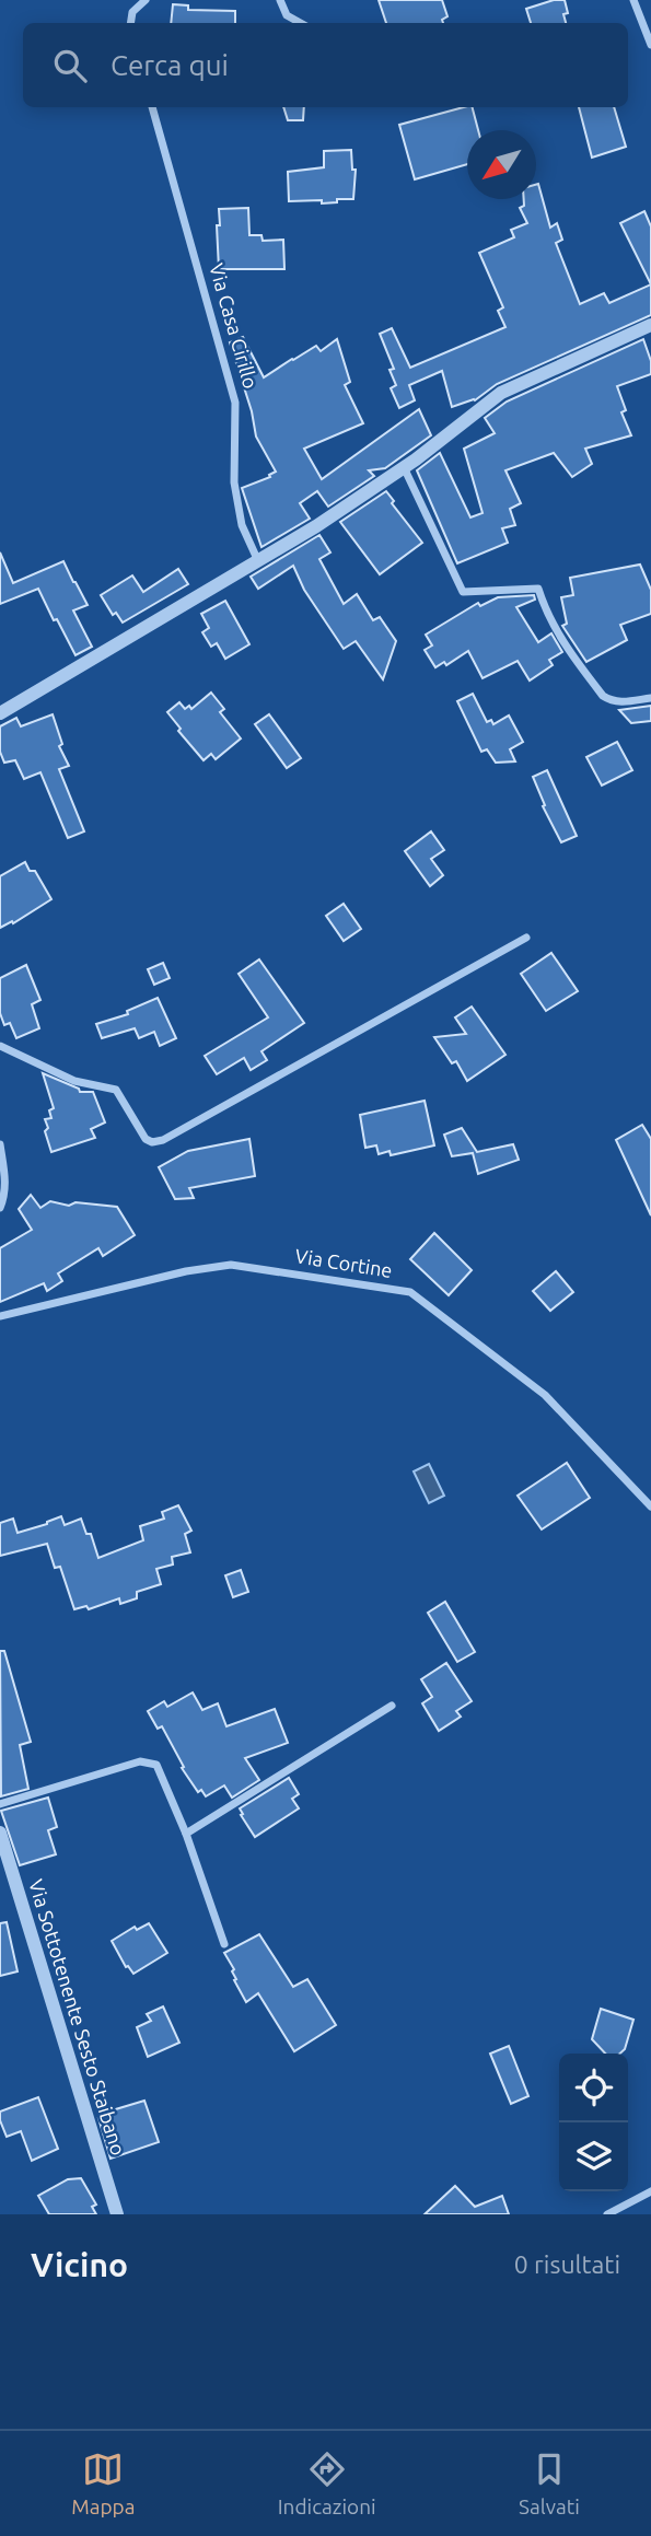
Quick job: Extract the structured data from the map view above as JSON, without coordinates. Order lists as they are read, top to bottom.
{
  "streets": {
    "street": ["Via Casa Cirillo", "Via Cortine", "Via Sottotenente Sesto Staibano"]
  },
  "north": "bottom left",
  "page": {
    "search": "Cerca qui",
    "heading": ["Vicino", "0 risultati"],
    "nav": ["Mappa", "Indicazioni", "Salvati"]
  }
}
